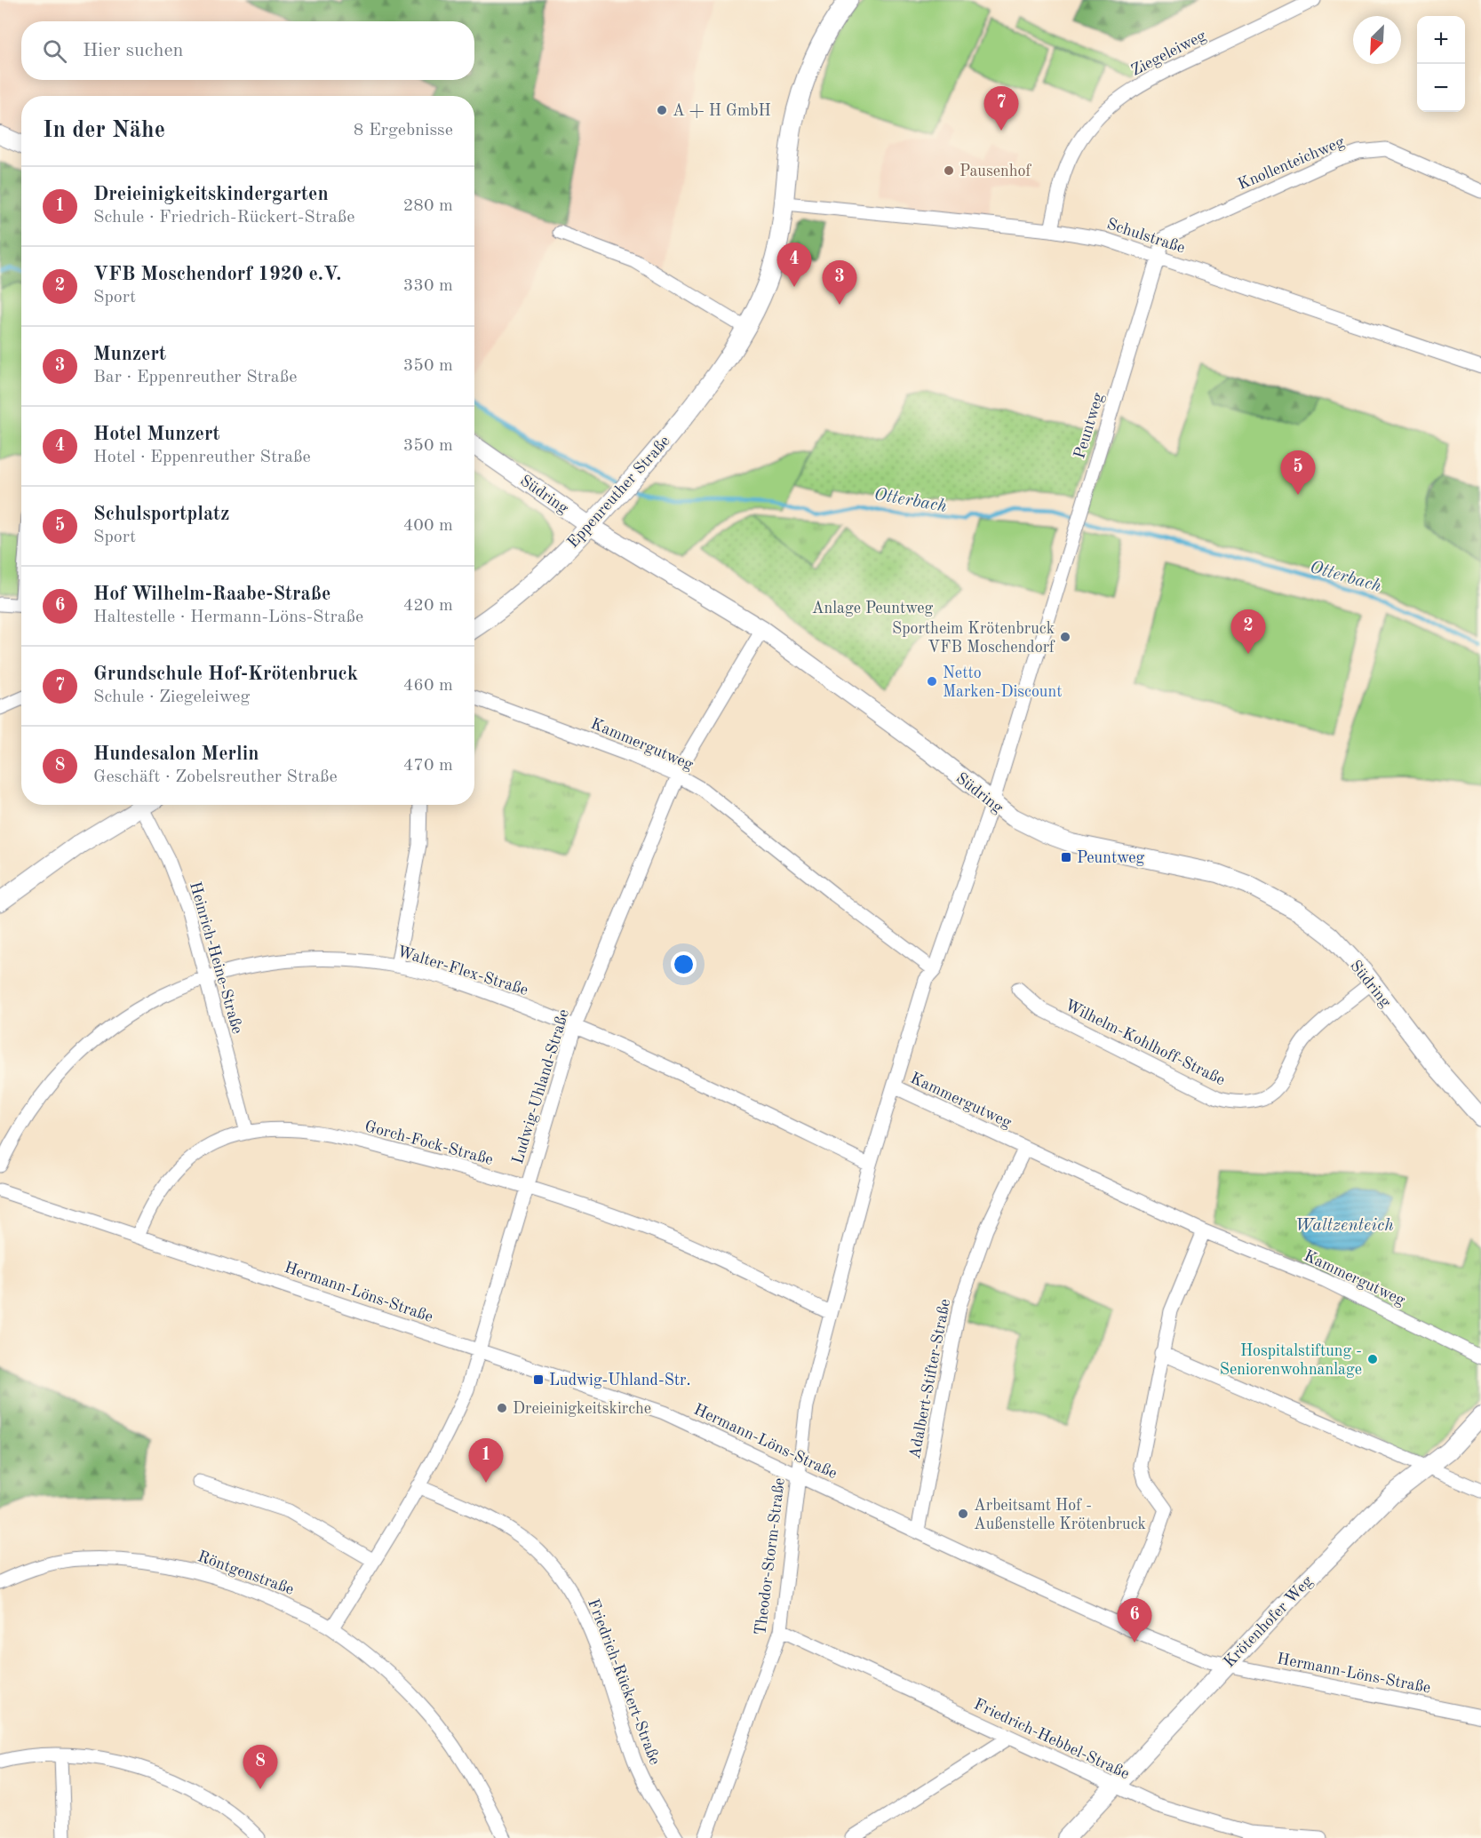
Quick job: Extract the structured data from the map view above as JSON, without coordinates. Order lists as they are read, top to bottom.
{
  "streets": {
    "main road": ["Eppenreuther Straße"],
    "street": [
      "Ziegeleiweg",
      "Knollenteichweg",
      "Schulstraße",
      "Peuntweg",
      "Südring",
      "Kammergutweg",
      "Heinrich-Heine-Straße",
      "Walter-Flex-Straße",
      "Wilhelm-Kohlhoff-Straße",
      "Ludwig-Uhland-Straße",
      "Gorch-Fock-Straße",
      "Hermann-Löns-Straße",
      "Adalbert-Stifter-Straße",
      "Theodor-Storm-Straße",
      "Röntgenstraße",
      "Krötenhofer Weg",
      "Friedrich-Rückert-Straße",
      "Friedrich-Hebbel-Straße"
    ]
  },
  "crossings": [
    ["Ziegeleiweg", "Schulstraße"],
    ["Knollenteichweg", "Schulstraße"],
    ["Knollenteichweg", "Peuntweg"],
    ["Schulstraße", "Peuntweg"],
    ["Schulstraße", "Eppenreuther Straße"],
    ["Peuntweg", "Südring"],
    ["Peuntweg", "Kammergutweg"],
    ["Eppenreuther Straße", "Südring"],
    ["Südring", "Wilhelm-Kohlhoff-Straße"],
    ["Südring", "Ludwig-Uhland-Straße"],
    ["Kammergutweg", "Ludwig-Uhland-Straße"],
    ["Kammergutweg", "Adalbert-Stifter-Straße"],
    ["Kammergutweg", "Theodor-Storm-Straße"],
    ["Heinrich-Heine-Straße", "Walter-Flex-Straße"],
    ["Heinrich-Heine-Straße", "Gorch-Fock-Straße"],
    ["Walter-Flex-Straße", "Ludwig-Uhland-Straße"],
    ["Walter-Flex-Straße", "Theodor-Storm-Straße"],
    ["Ludwig-Uhland-Straße", "Gorch-Fock-Straße"],
    ["Ludwig-Uhland-Straße", "Hermann-Löns-Straße"],
    ["Ludwig-Uhland-Straße", "Röntgenstraße"],
    ["Ludwig-Uhland-Straße", "Friedrich-Rückert-Straße"],
    ["Gorch-Fock-Straße", "Hermann-Löns-Straße"],
    ["Gorch-Fock-Straße", "Theodor-Storm-Straße"],
    ["Hermann-Löns-Straße", "Adalbert-Stifter-Straße"],
    ["Hermann-Löns-Straße", "Theodor-Storm-Straße"],
    ["Hermann-Löns-Straße", "Krötenhofer Weg"],
    ["Theodor-Storm-Straße", "Friedrich-Hebbel-Straße"],
    ["Krötenhofer Weg", "Friedrich-Hebbel-Straße"]
  ],
  "water": ["Otterbach", "Waltzenteich"],
  "parks": ["Anlage Peuntweg"],
  "places": {
    "other": [
      "A + H GmbH",
      "Pausenhof",
      "Sportheim Krötenbruck VFB Moschendorf",
      "Netto Marken-Discount",
      "Hospitalstiftung - Seniorenwohnanlage",
      "Dreieinigkeitskirche",
      "Arbeitsamt Hof - Außenstelle Krötenbruck"
    ],
    "transit": ["Peuntweg", "Ludwig-Uhland-Str."]
  },
  "north": "bottom left",
  "page": {
    "map_buttons": ["+", "−"],
    "search": "Hier suchen",
    "pins": [
      "7",
      "4",
      "3",
      "5",
      "2",
      "1",
      "6",
      "8"
    ],
    "heading": ["In der Nähe", "8 Ergebnisse"],
    "list": [
      {
        "mark": "1",
        "name": "Dreieinigkeitskindergarten",
        "note": "Schule · Friedrich-Rückert-Straße",
        "value": "280 m"
      },
      {
        "mark": "2",
        "name": "VFB Moschendorf 1920 e.V.",
        "note": "Sport",
        "value": "330 m"
      },
      {
        "mark": "3",
        "name": "Munzert",
        "note": "Bar · Eppenreuther Straße",
        "value": "350 m"
      },
      {
        "mark": "4",
        "name": "Hotel Munzert",
        "note": "Hotel · Eppenreuther Straße",
        "value": "350 m"
      },
      {
        "mark": "5",
        "name": "Schulsportplatz",
        "note": "Sport",
        "value": "400 m"
      },
      {
        "mark": "6",
        "name": "Hof Wilhelm-Raabe-Straße",
        "note": "Haltestelle · Hermann-Löns-Straße",
        "value": "420 m"
      },
      {
        "mark": "7",
        "name": "Grundschule Hof-Krötenbruck",
        "note": "Schule · Ziegeleiweg",
        "value": "460 m"
      },
      {
        "mark": "8",
        "name": "Hundesalon Merlin",
        "note": "Geschäft · Zobelsreuther Straße",
        "value": "470 m"
      }
    ]
  }
}
